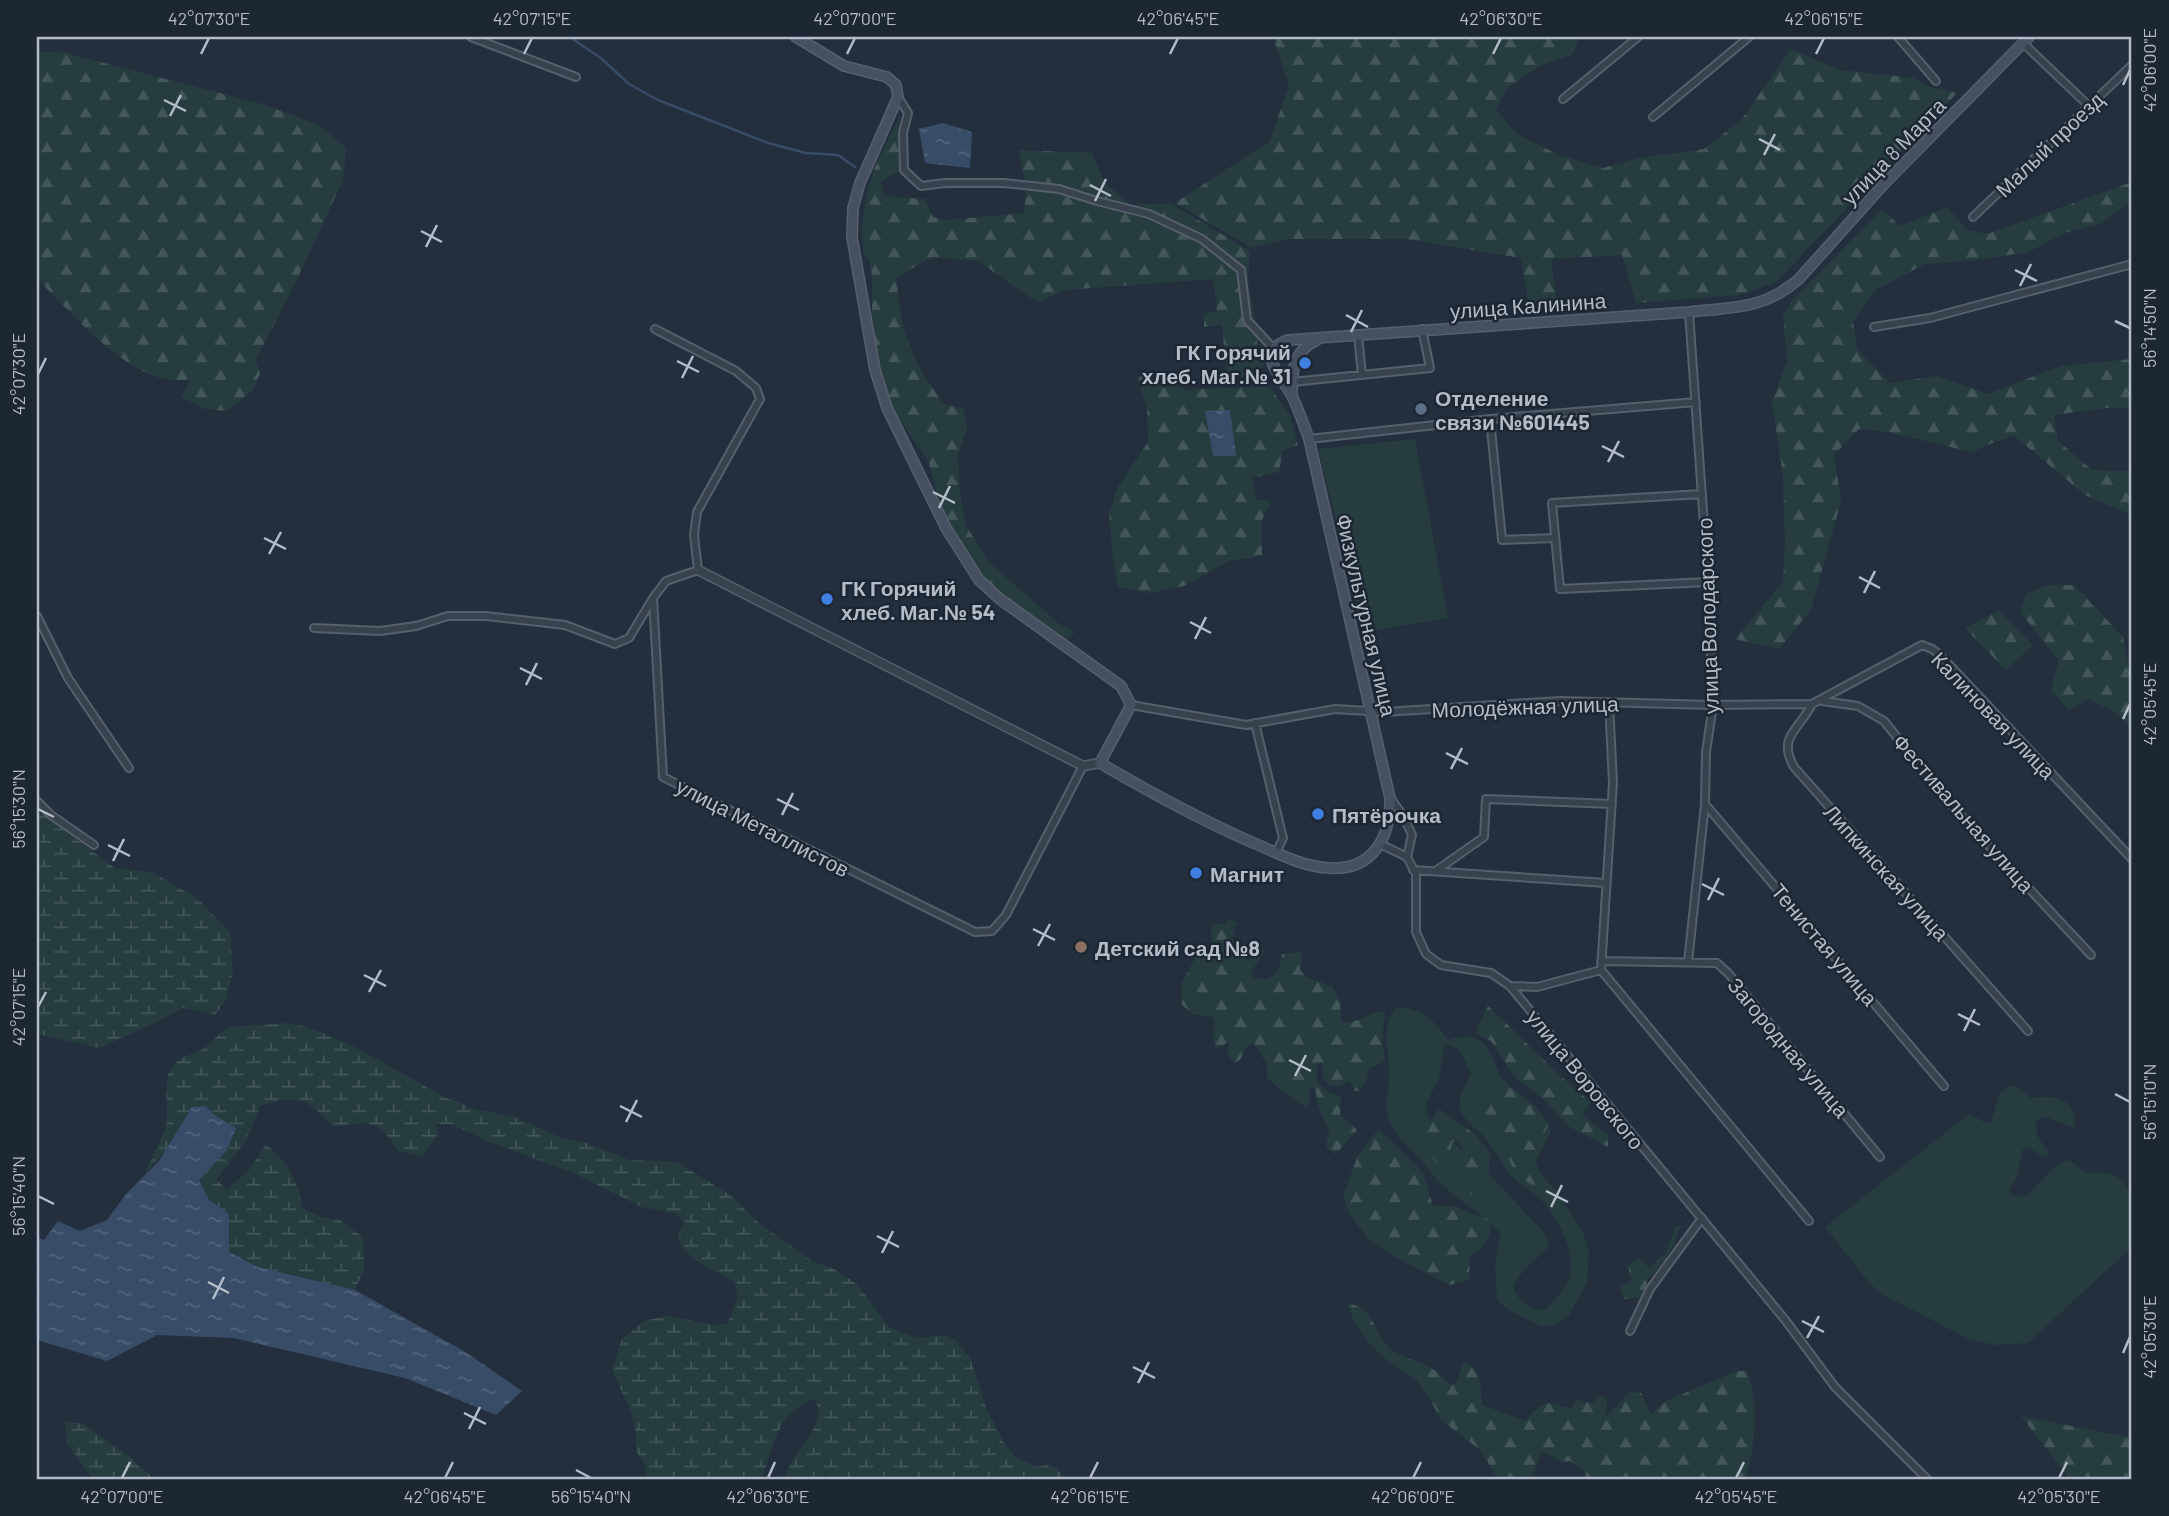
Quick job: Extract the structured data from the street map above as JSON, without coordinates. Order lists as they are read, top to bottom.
{
  "streets": {
    "main road": ["улица 8 Марта", "улица Калинина", "Физкультурная улица"],
    "street": [
      "Малый проезд",
      "улица Володарского",
      "Молодёжная улица",
      "Калиновая улица",
      "Фестивальная улица",
      "улица Металлистов",
      "Липкинская улица",
      "Тенистая улица",
      "Загородная улица",
      "улица Воровского"
    ]
  },
  "crossings": [
    ["улица 8 Марта", "улица Калинина"],
    ["улица Калинина", "Физкультурная улица"],
    ["улица Калинина", "улица Володарского"],
    ["Физкультурная улица", "Молодёжная улица"],
    ["Физкультурная улица", "улица Воровского"],
    ["улица Володарского", "Молодёжная улица"],
    ["улица Володарского", "Калиновая улица"],
    ["улица Володарского", "Тенистая улица"],
    ["улица Володарского", "Загородная улица"],
    ["Молодёжная улица", "Калиновая улица"],
    ["Калиновая улица", "Фестивальная улица"],
    ["Калиновая улица", "Липкинская улица"]
  ],
  "places": [
    "ГК Горячий хлеб. Маг.№ 31",
    "Отделение связи №601445",
    "ГК Горячий хлеб. Маг.№ 54",
    "Пятёрочка",
    "Магнит",
    "Детский сад №8"
  ],
  "coordinates": [
    "42°07'30\"E",
    "42°07'15\"E",
    "42°07'00\"E",
    "42°06'45\"E",
    "42°06'30\"E",
    "42°06'15\"E",
    "42°06'00\"E",
    "56°14'50\"N",
    "42°05'45\"E",
    "56°15'30\"N",
    "56°15'10\"N",
    "56°15'40\"N",
    "42°05'30\"E"
  ]
}
